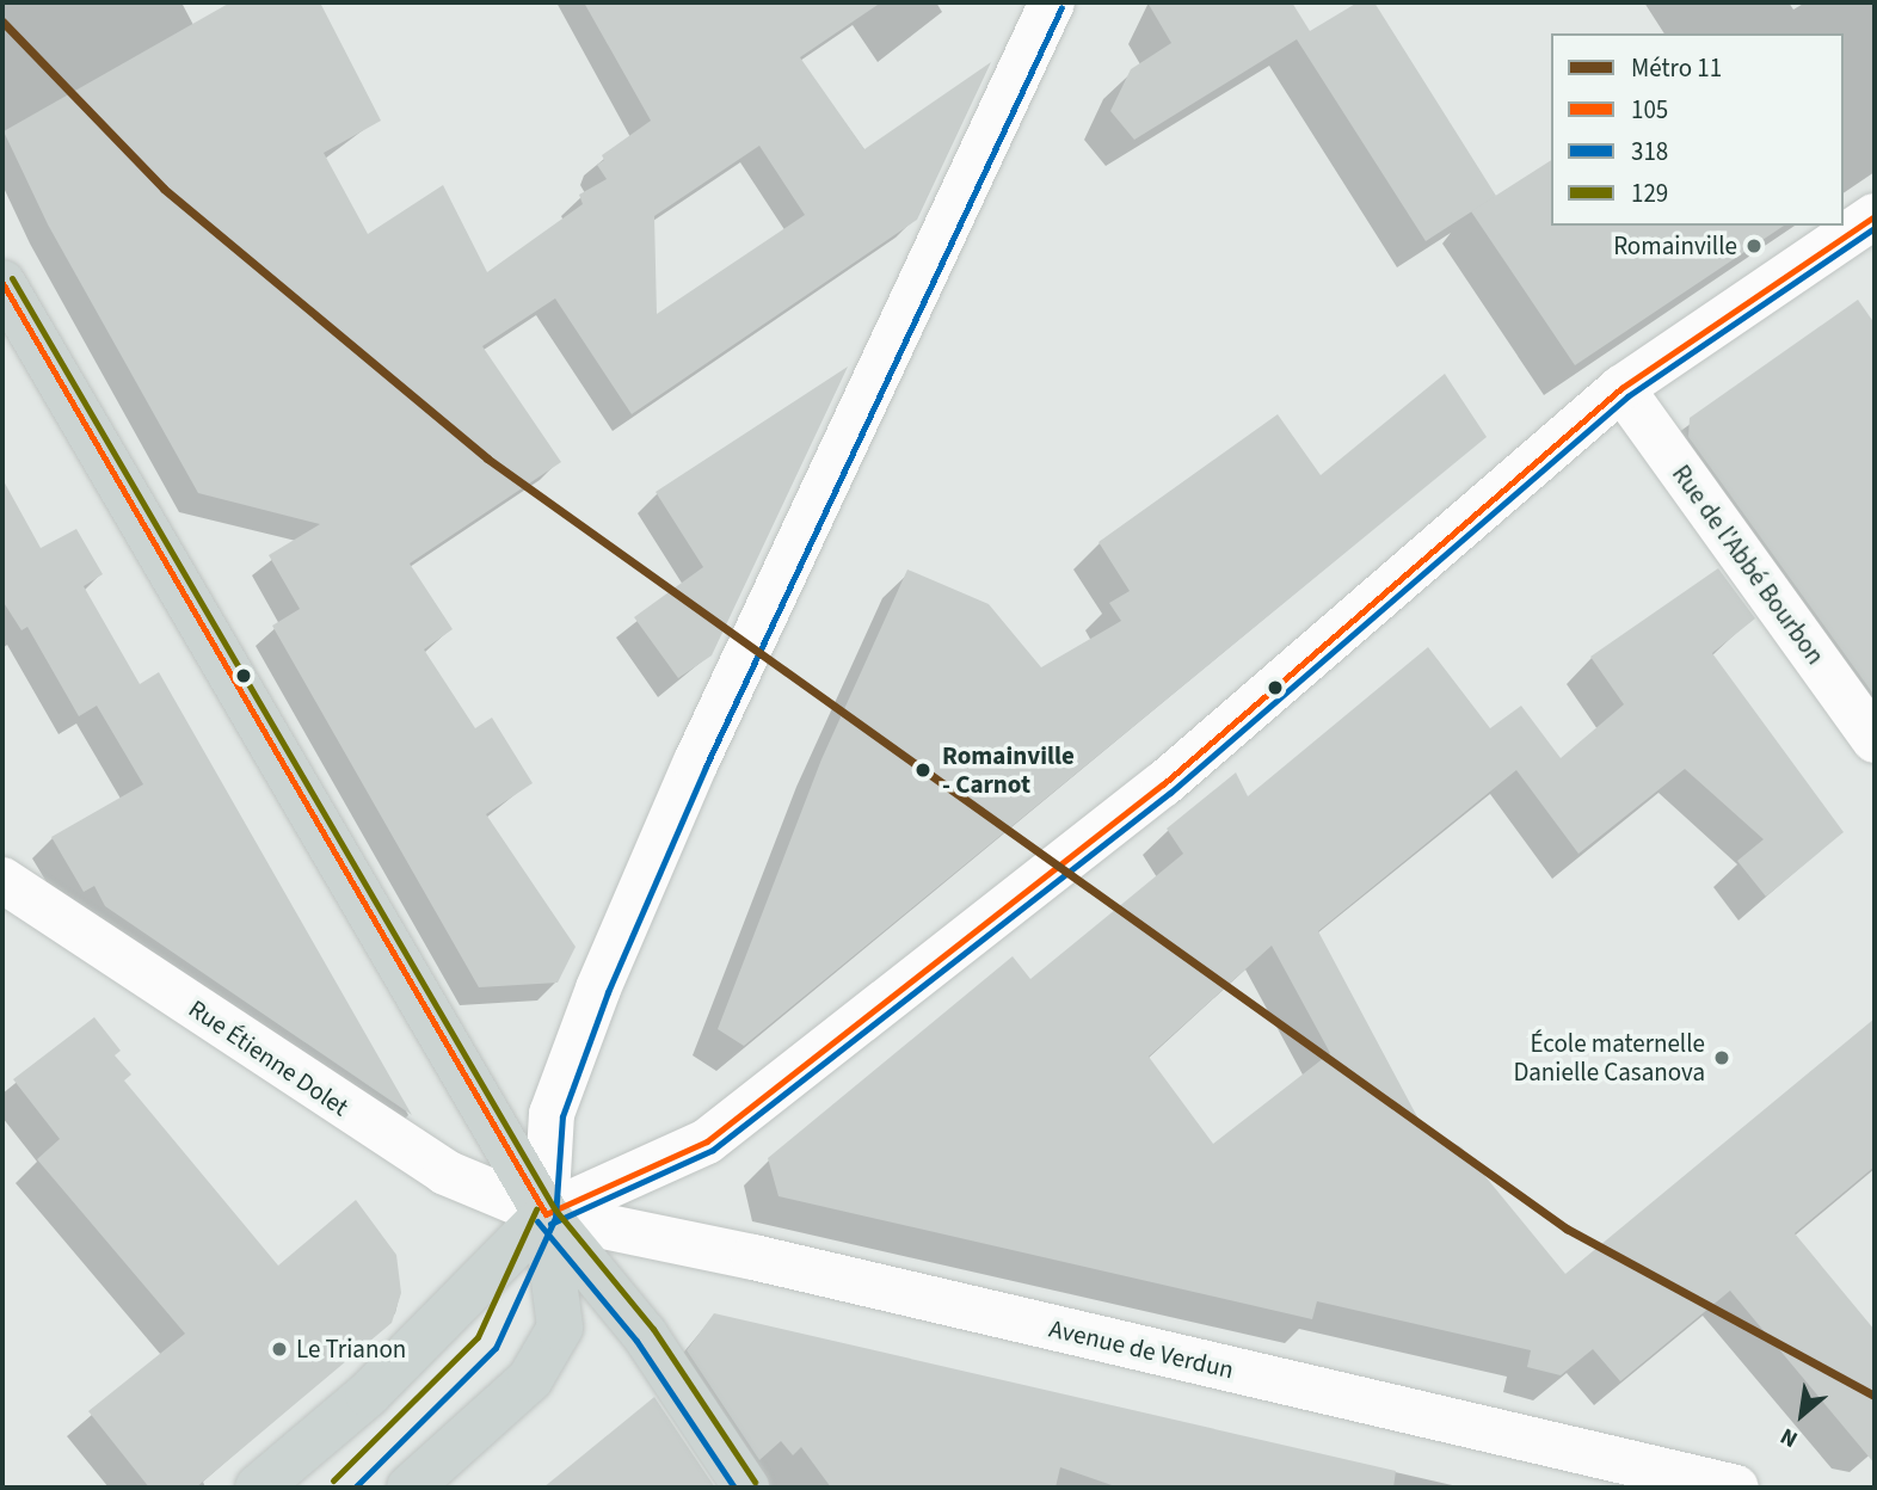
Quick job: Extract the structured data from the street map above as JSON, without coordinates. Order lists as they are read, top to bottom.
{
  "streets": {
    "street": ["Rue de l'Abbé Bourbon", "Rue Étienne Dolet", "Avenue de Verdun"]
  },
  "crossings": [
    ["Rue Étienne Dolet", "Avenue de Verdun"]
  ],
  "places": [
    "Romainville",
    "Romainville - Carnot",
    "École maternelle Danielle Casanova",
    "Le Trianon"
  ],
  "lines": [
    "transit line 318",
    "metro line 11",
    "transit line 105",
    "transit line 129"
  ],
  "legend": [
    "Métro 11",
    "105",
    "318",
    "129"
  ],
  "north": "bottom left"
}
